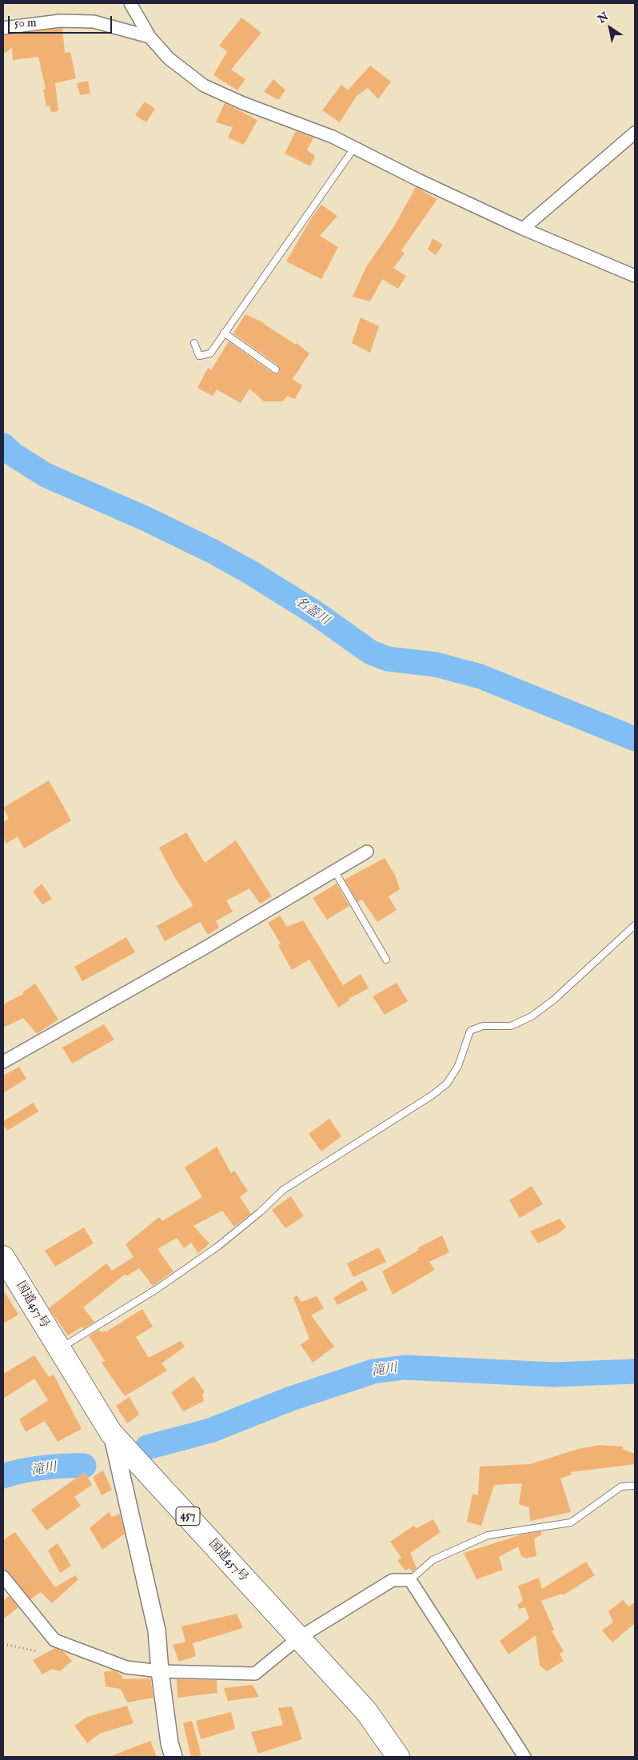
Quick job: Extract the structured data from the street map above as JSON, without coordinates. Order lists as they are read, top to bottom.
{
  "streets": {
    "highway": ["国道457号", "457"]
  },
  "water": ["名蓋川", "滝川"],
  "scale_bar": "50 m",
  "north": "top left"
}
